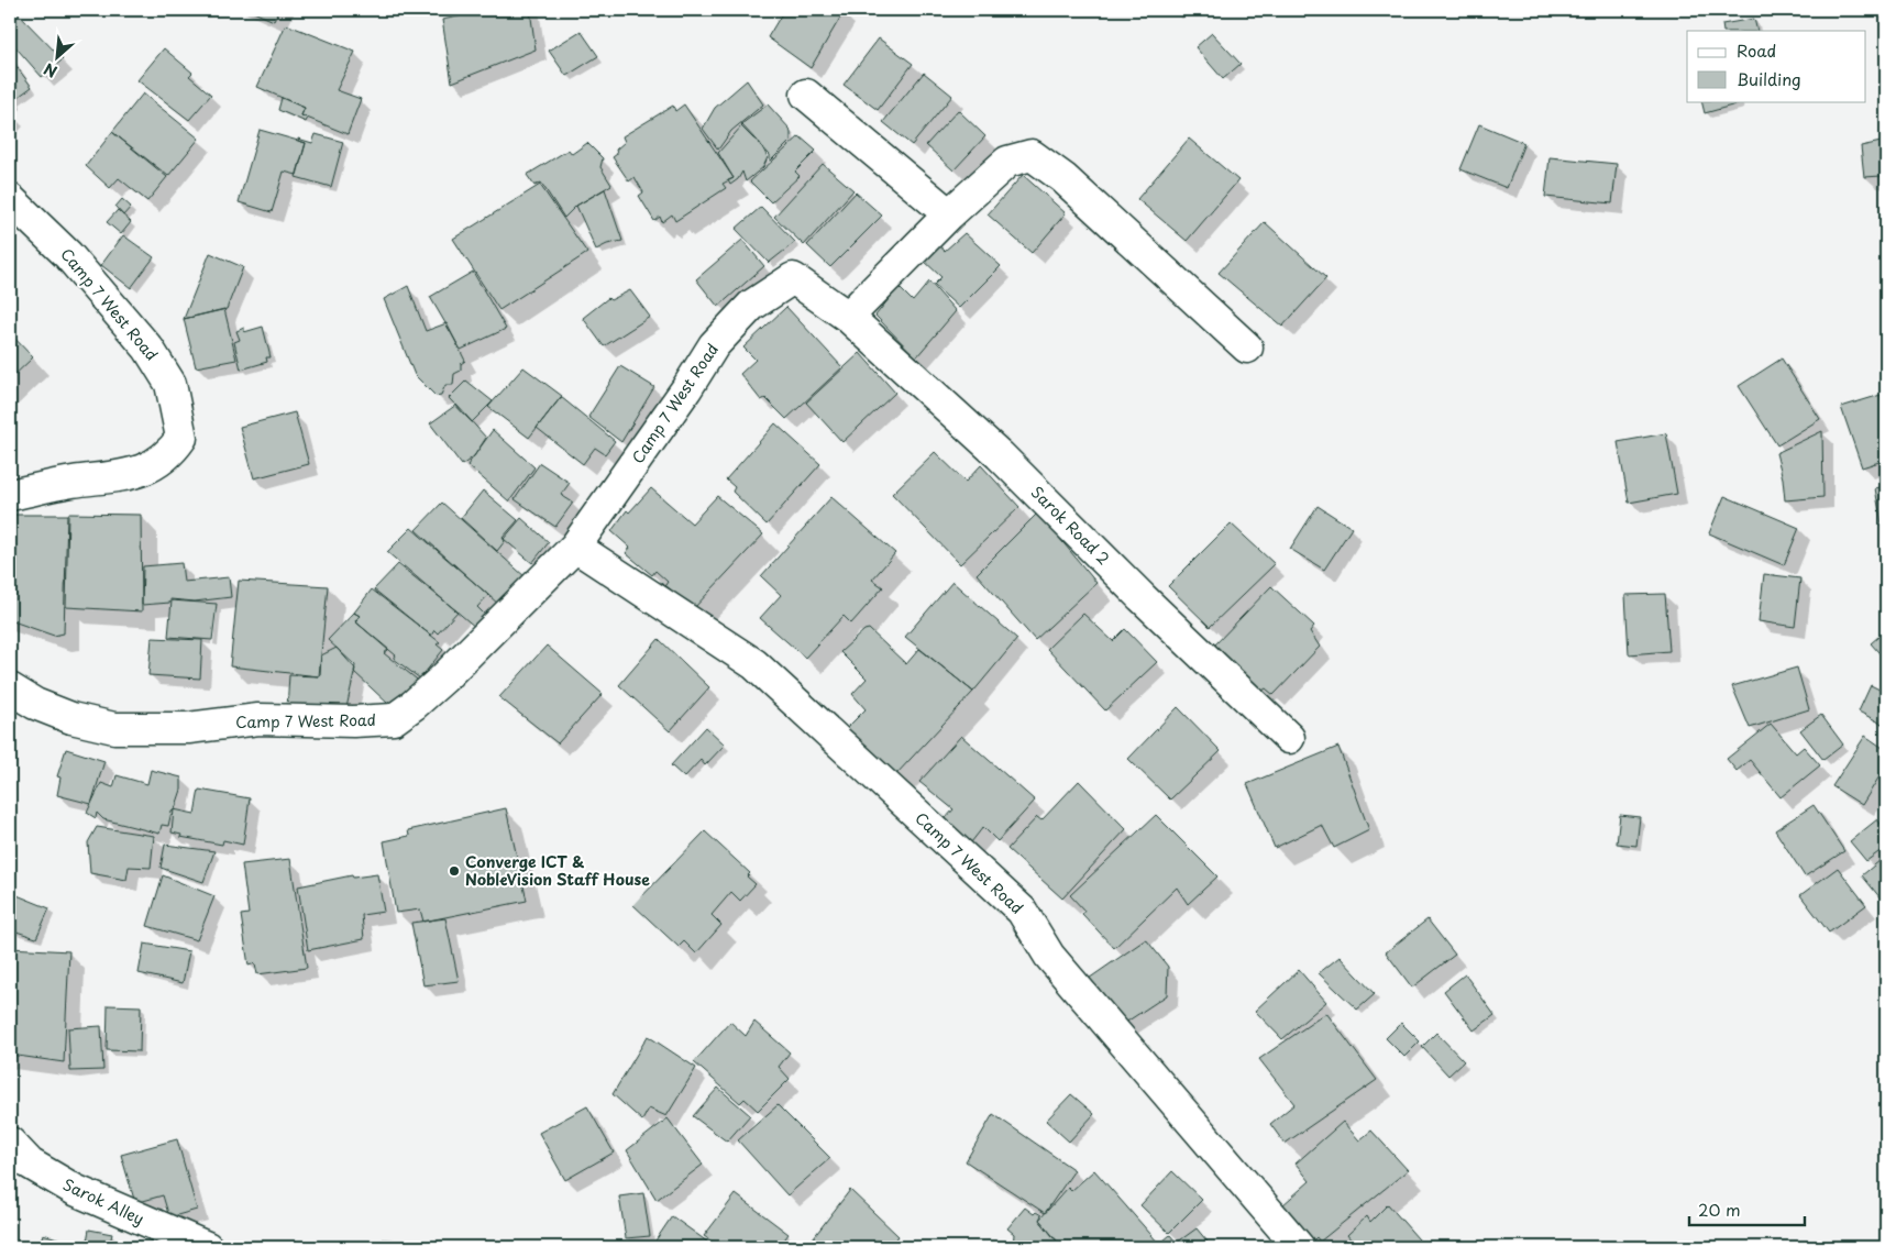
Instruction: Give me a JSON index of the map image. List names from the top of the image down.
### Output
{
  "streets": {
    "street": ["Camp 7 West Road", "Sarok Road 2", "Sarok Alley"]
  },
  "crossings": [
    ["Camp 7 West Road", "Sarok Road 2"]
  ],
  "places": ["Converge ICT & NobleVision Staff House"],
  "legend": ["Road", "Building"],
  "scale_bar": "20 m",
  "north": "bottom left"
}
